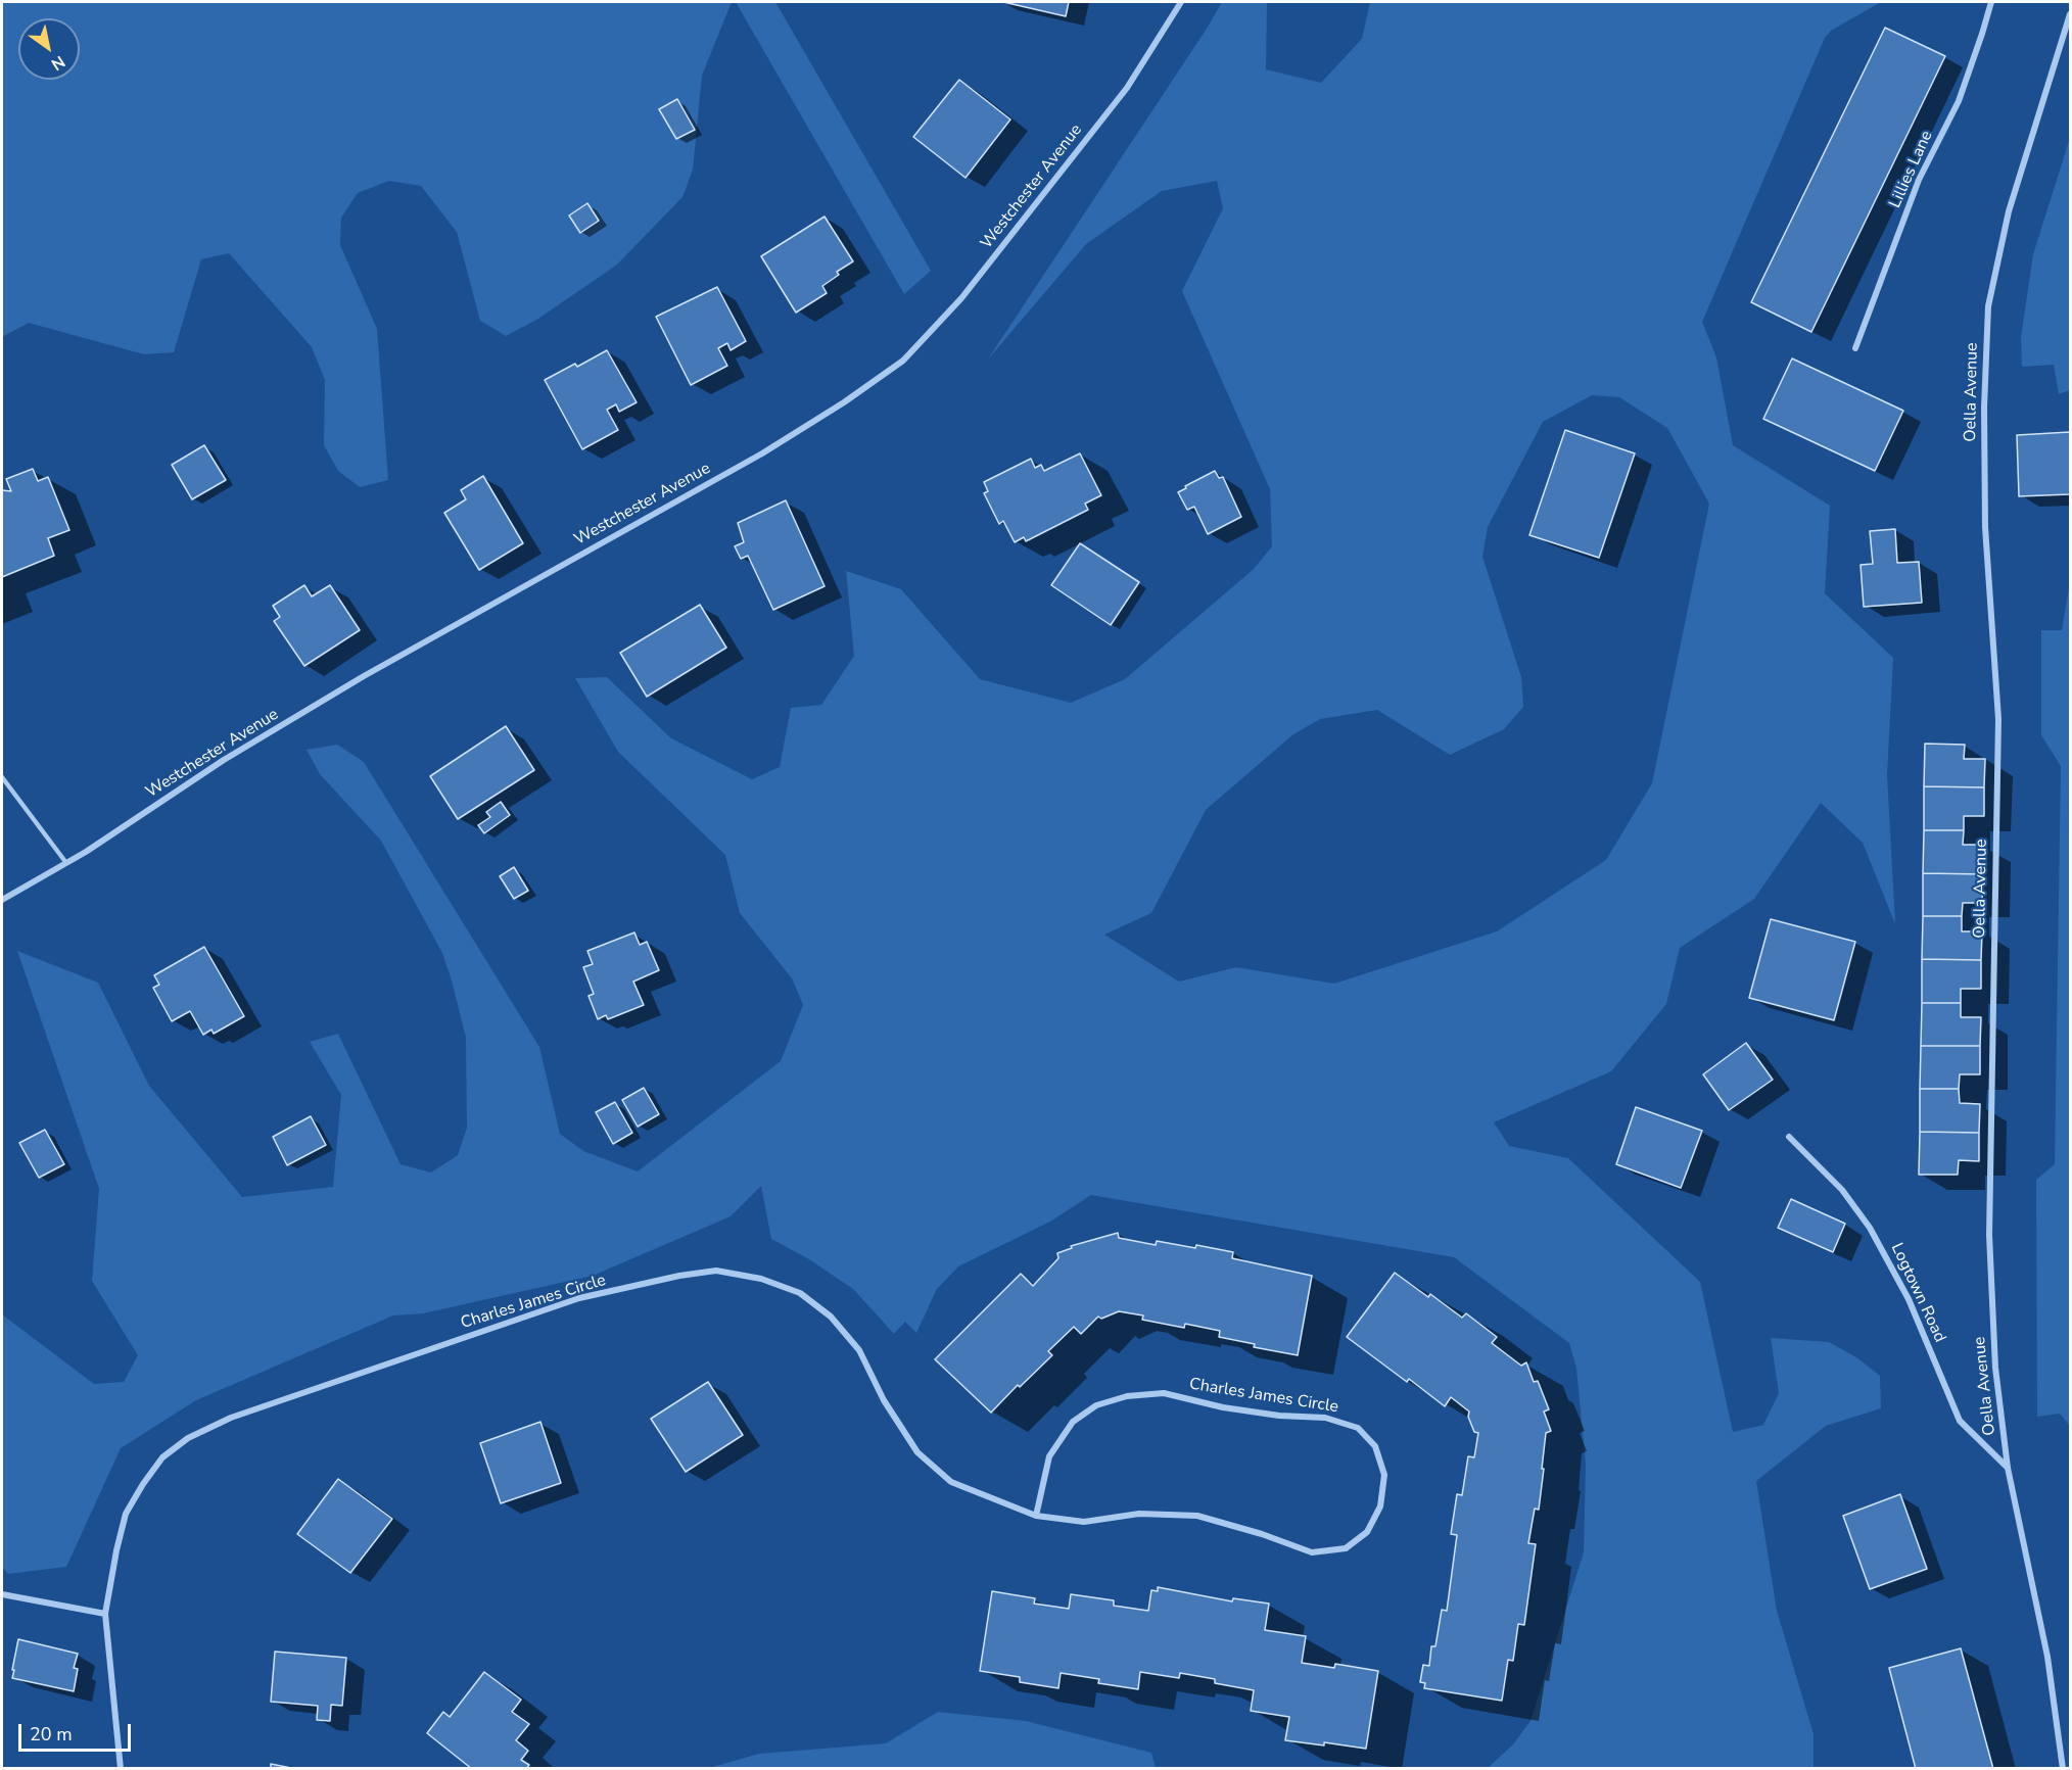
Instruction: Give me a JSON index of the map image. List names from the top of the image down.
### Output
{
  "streets": {
    "street": [
      "Lillies Lane",
      "Westchester Avenue",
      "Oella Avenue",
      "Logtown Road",
      "Charles James Circle"
    ]
  },
  "crossings": [
    ["Oella Avenue", "Logtown Road"]
  ],
  "scale_bar": "20 m",
  "north": "bottom right"
}
